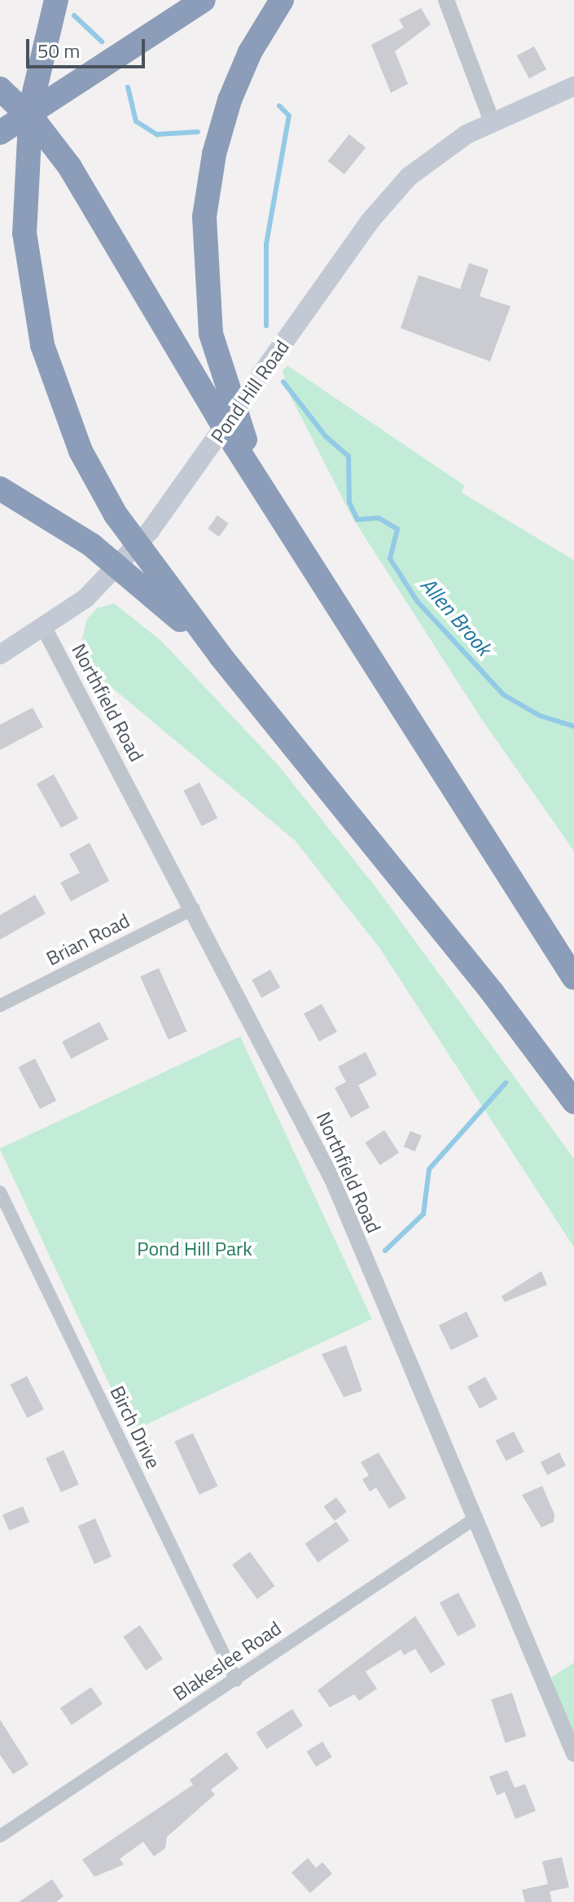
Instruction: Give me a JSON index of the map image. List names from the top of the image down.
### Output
{
  "streets": {
    "main road": ["Pond Hill Road"],
    "street": [
      "Northfield Road",
      "Brian Road",
      "Birch Drive",
      "Blakeslee Road"
    ]
  },
  "crossings": [
    ["Pond Hill Road", "Northfield Road"],
    ["Northfield Road", "Brian Road"],
    ["Northfield Road", "Blakeslee Road"],
    ["Birch Drive", "Blakeslee Road"]
  ],
  "water": ["Allen Brook"],
  "parks": ["Pond Hill Park"],
  "scale_bar": "50 m"
}
